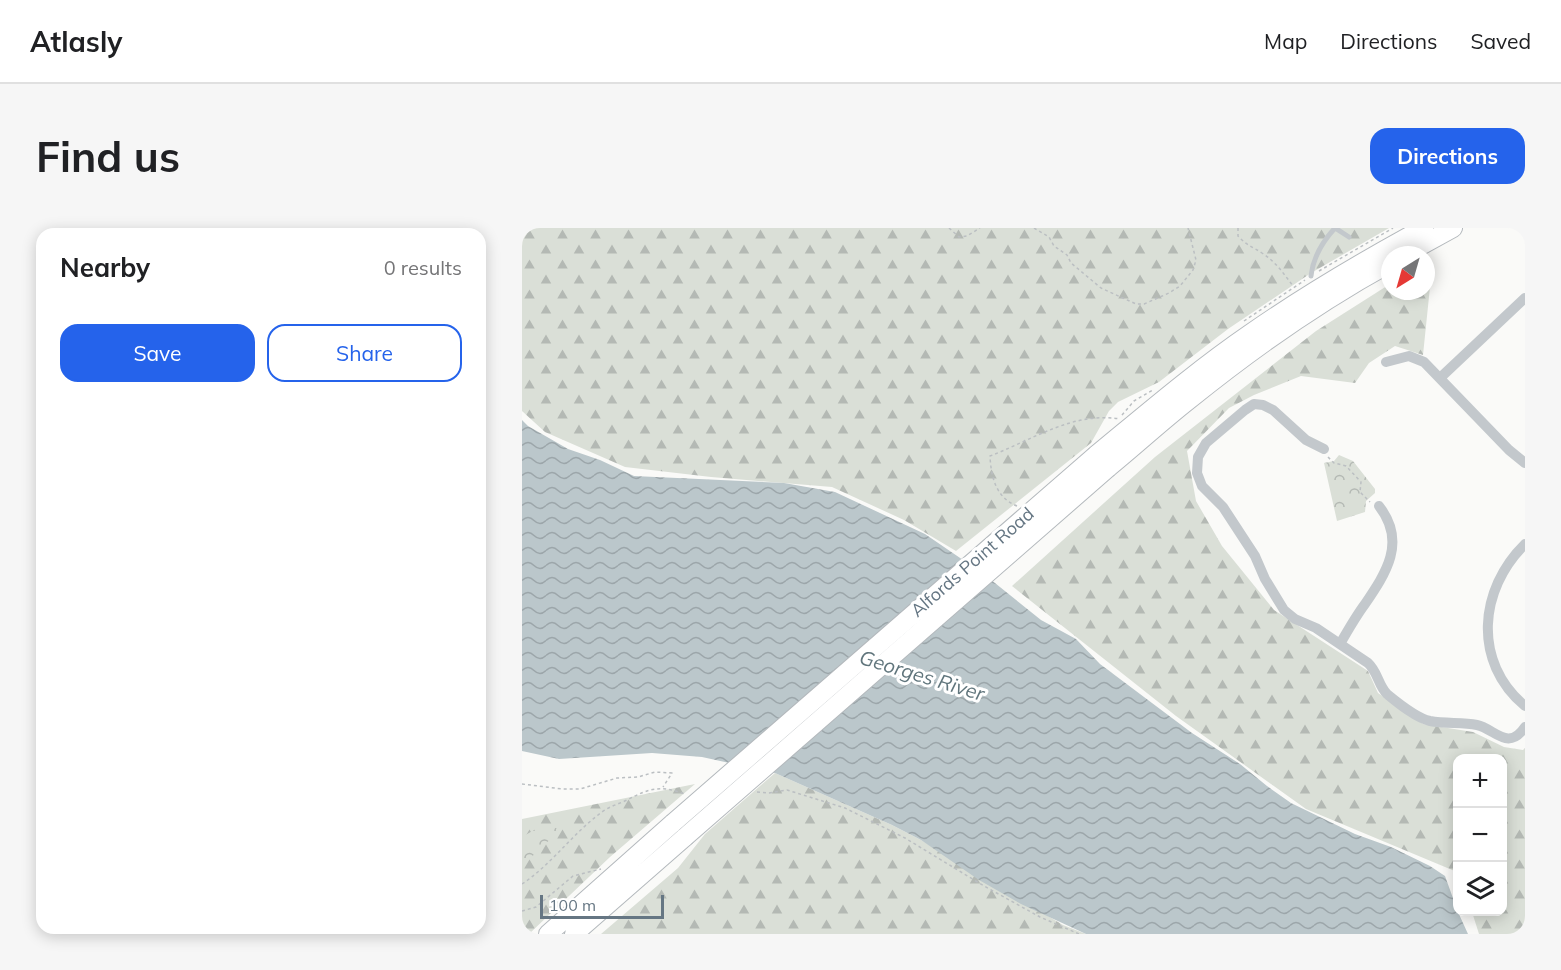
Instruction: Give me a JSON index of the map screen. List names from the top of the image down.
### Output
{
  "streets": {
    "highway": ["Alfords Point Road"]
  },
  "water": ["Georges River"],
  "scale_bar": "100 m",
  "north": "bottom left",
  "page": {
    "header": "Atlasly",
    "nav": ["Map", "Directions", "Saved"],
    "buttons": [
      "Directions",
      ["Save", "Share"]
    ],
    "title": "Find us",
    "heading": ["Nearby", "0 results"],
    "map_buttons": ["+", "−"],
    "scale": "100 m"
  }
}
